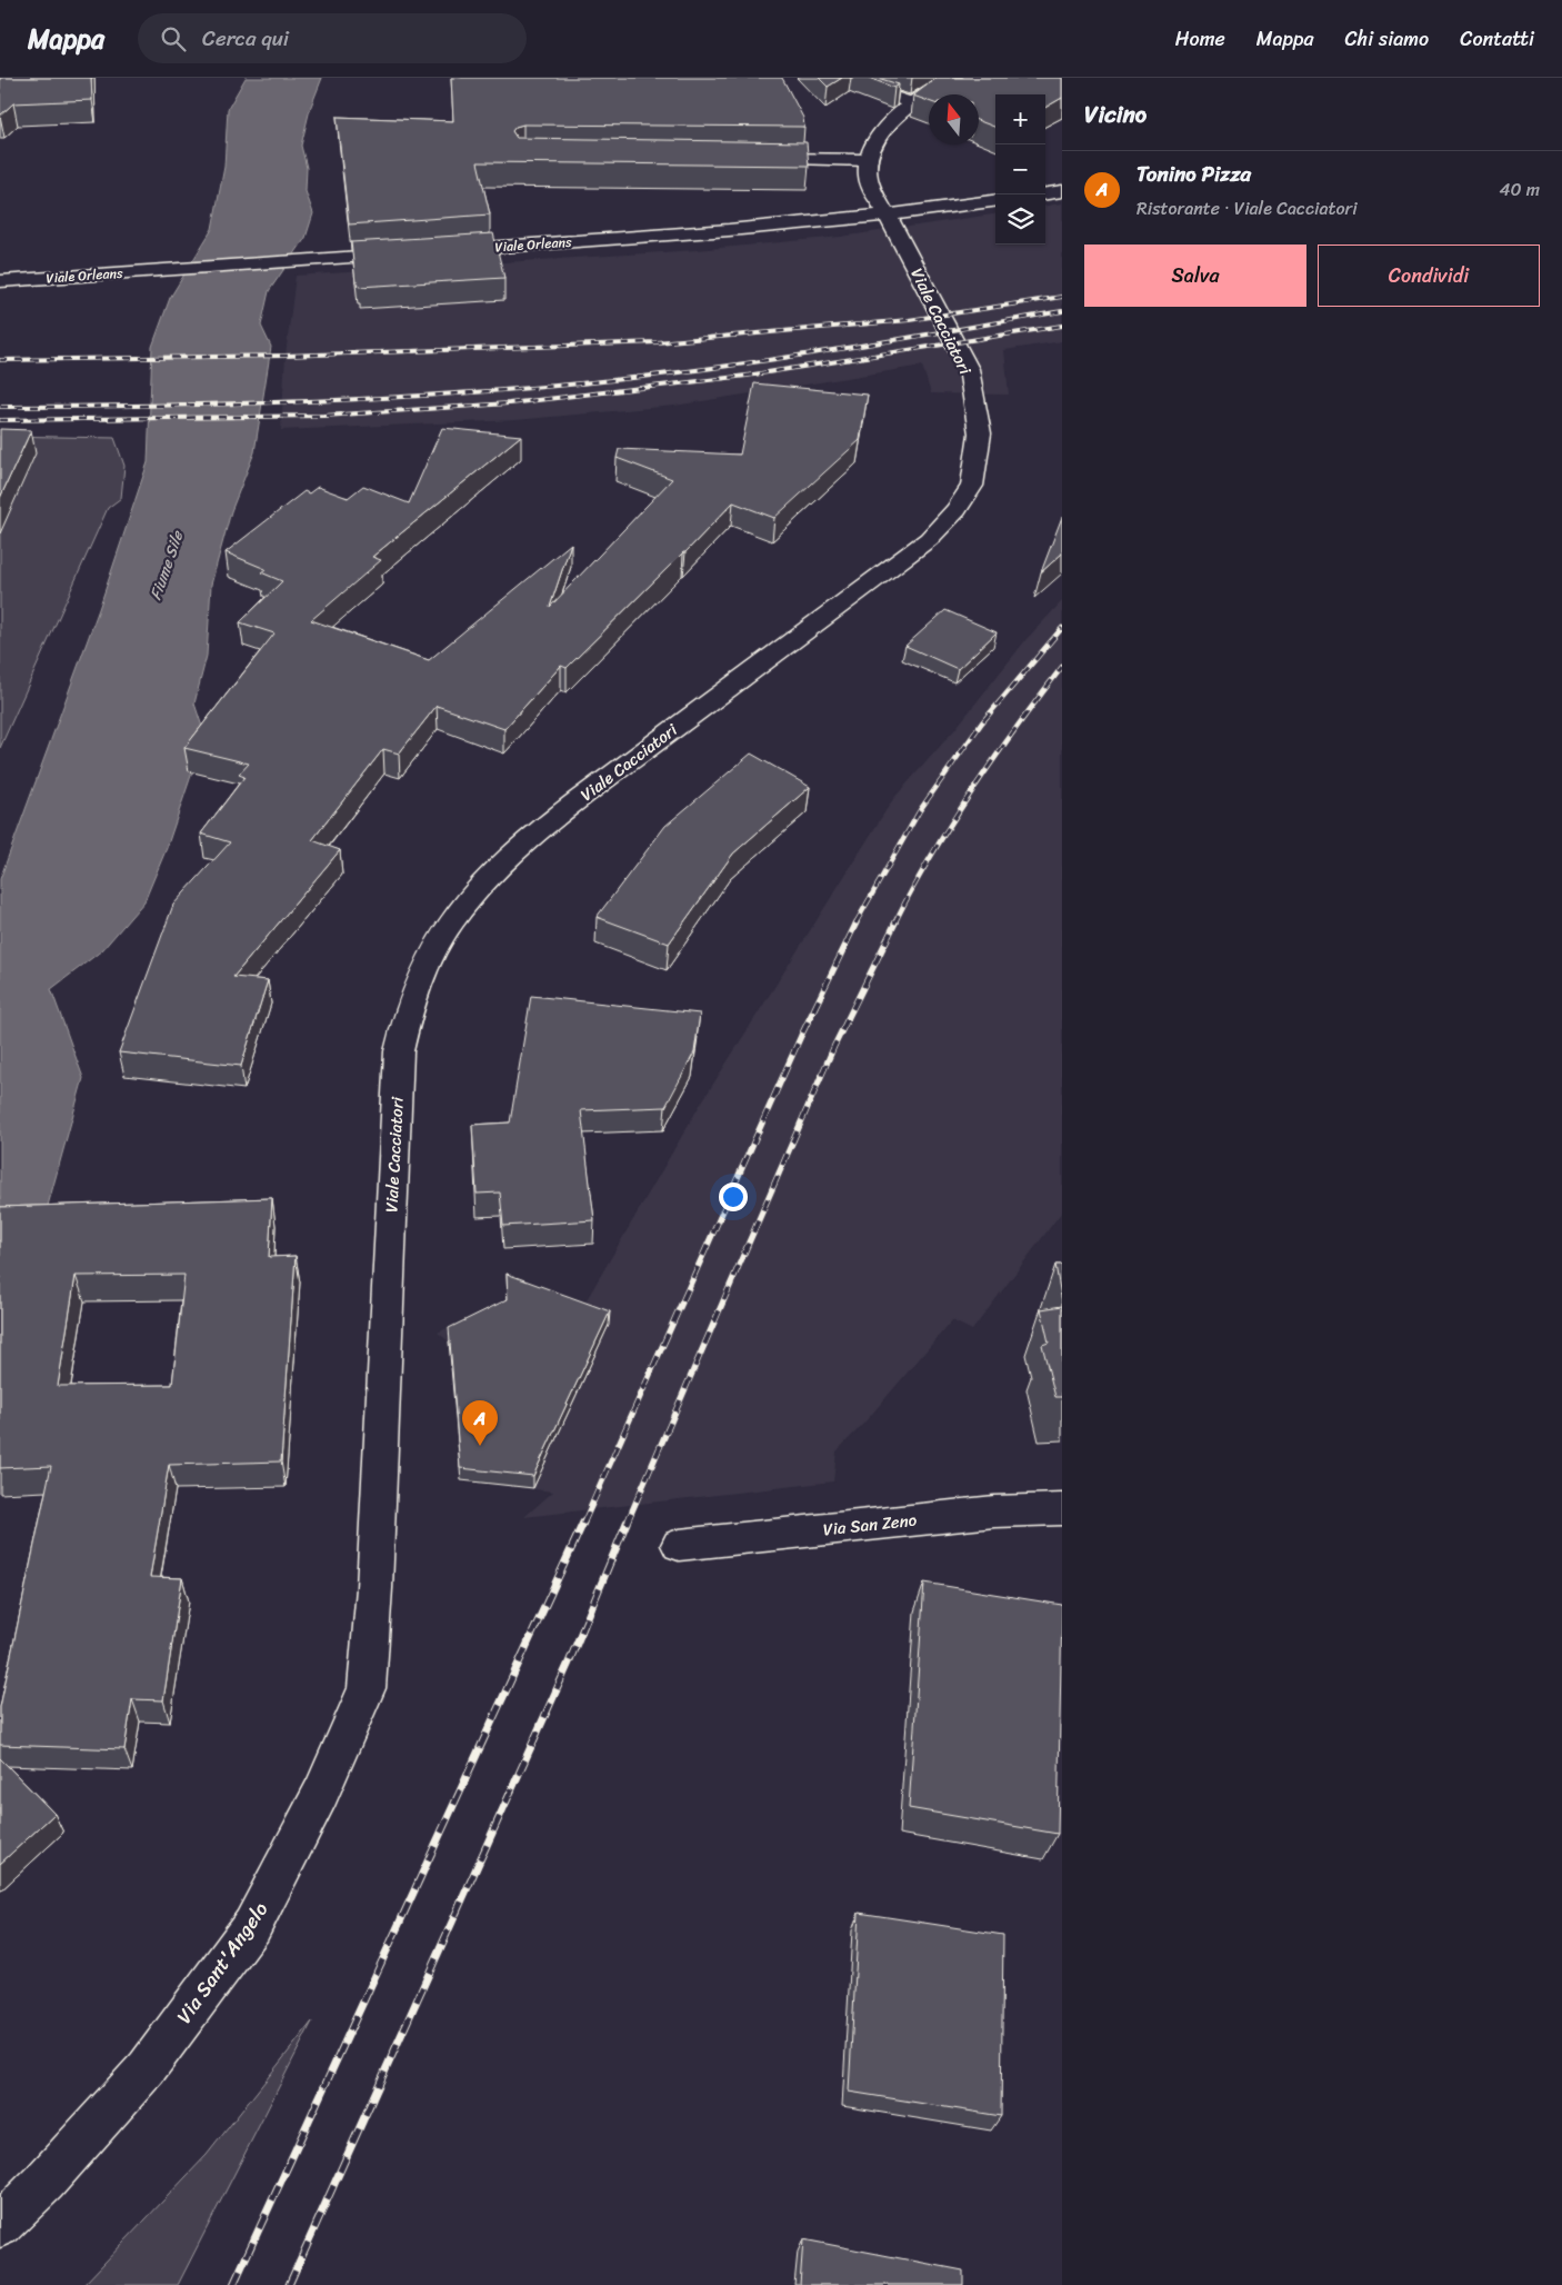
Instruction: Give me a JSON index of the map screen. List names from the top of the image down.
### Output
{
  "streets": {
    "street": [
      "Viale Orleans",
      "Viale Cacciatori",
      "Via San Zeno",
      "Via Sant'Angelo"
    ]
  },
  "crossings": [
    ["Viale Orleans", "Viale Cacciatori"],
    ["Viale Cacciatori", "Via Sant'Angelo"]
  ],
  "water": ["Fiume Sile"],
  "north": "top",
  "page": {
    "header": "Mappa",
    "search": "Cerca qui",
    "nav": [
      "Home",
      "Mappa",
      "Chi siamo",
      "Contatti"
    ],
    "heading": "Vicino",
    "map_buttons": ["+", "−"],
    "list": [
      {
        "mark": "A",
        "name": "Tonino Pizza",
        "note": "Ristorante · Viale Cacciatori",
        "value": "40 m"
      }
    ],
    "buttons": ["Salva", "Condividi"],
    "pins": "A"
  }
}
